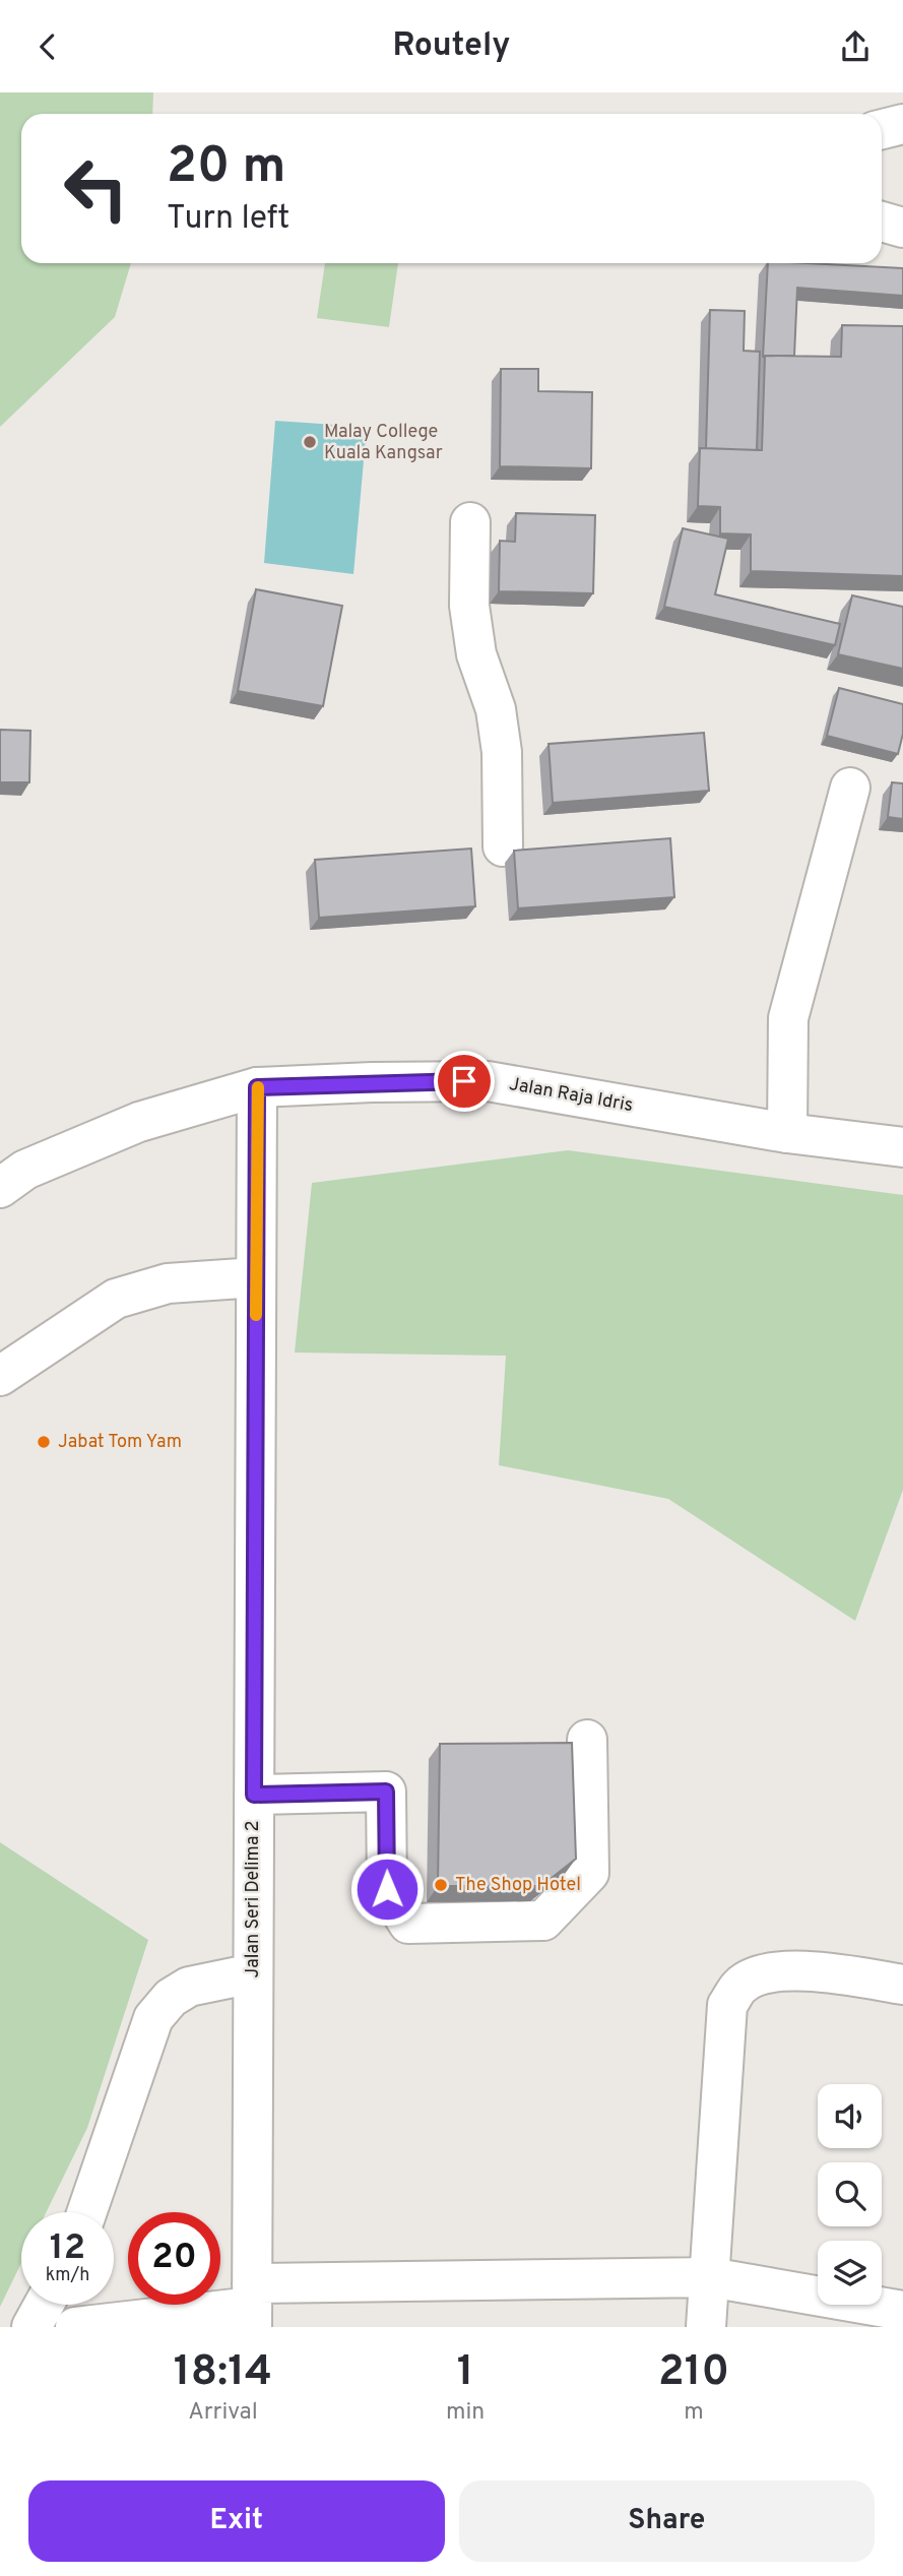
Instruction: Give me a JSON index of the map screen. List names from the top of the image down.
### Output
{
  "streets": {
    "street": ["Jalan Raja Idris", "Jalan Seri Delima 2"]
  },
  "crossings": [
    ["Jalan Raja Idris", "Jalan Seri Delima 2"]
  ],
  "places": ["Malay College Kuala Kangsar", "Jabat Tom Yam", "The Shop Hotel"],
  "page": {
    "header": "Routely",
    "turn": ["20 m", "Turn left"],
    "speed": "12 km/h",
    "limit": "20",
    "eta": [
      "18:14",
      "Arrival",
      "1",
      "min",
      "210",
      "m"
    ],
    "buttons": ["Exit", "Share"]
  }
}
